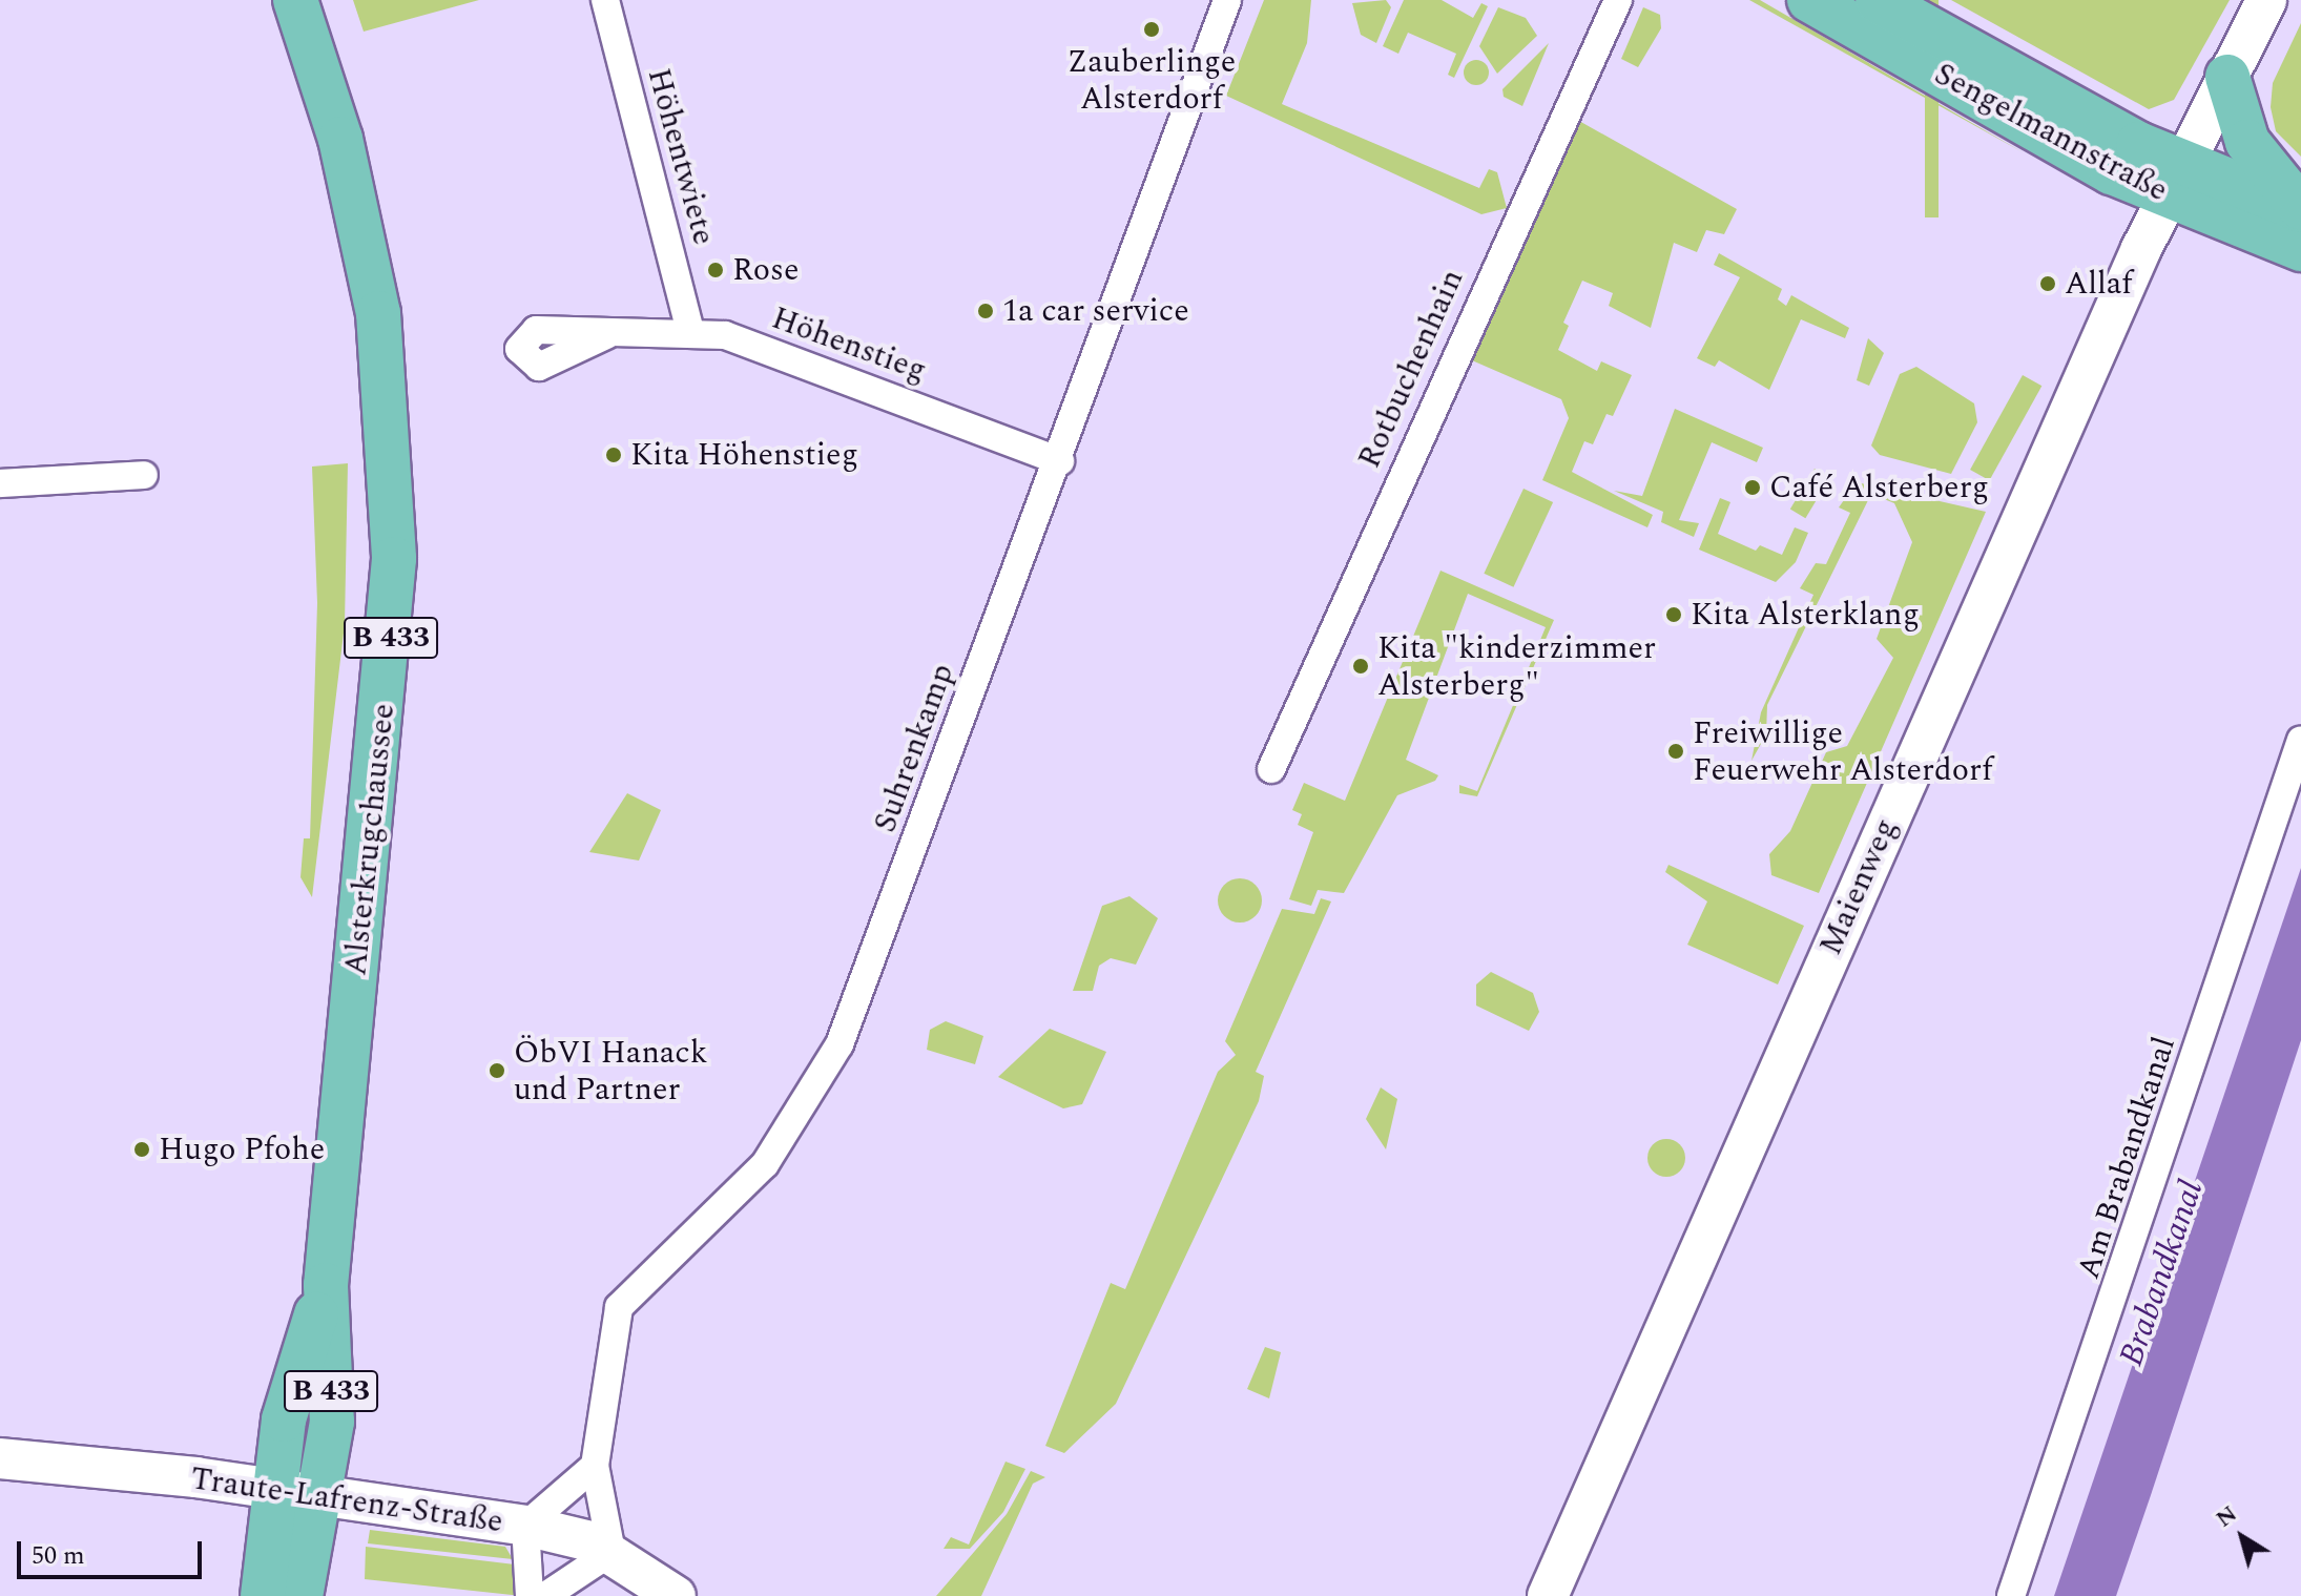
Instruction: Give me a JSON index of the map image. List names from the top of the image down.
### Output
{
  "streets": {
    "main road": ["Sengelmannstraße", "B 433", "Alsterkrugchaussee"],
    "street": [
      "Höhentwiete",
      "Höhenstieg",
      "Rotbuchenhain",
      "Suhrenkamp",
      "Maienweg",
      "Am Brabandkanal",
      "Traute-Lafrenz-Straße"
    ]
  },
  "crossings": [
    ["Sengelmannstraße", "Maienweg"],
    ["Höhentwiete", "Höhenstieg"],
    ["Höhenstieg", "Suhrenkamp"],
    ["Suhrenkamp", "Traute-Lafrenz-Straße"],
    ["Alsterkrugchaussee", "Traute-Lafrenz-Straße"]
  ],
  "water": ["Brabandkanal"],
  "places": [
    "Zauberlinge Alsterdorf",
    "Rose",
    "Allaf",
    "1a car service",
    "Kita Höhenstieg",
    "Café Alsterberg",
    "Kita Alsterklang",
    "Kita \"kinderzimmer Alsterberg\"",
    "Freiwillige Feuerwehr Alsterdorf",
    "ÖbVI Hanack und Partner",
    "Hugo Pfohe"
  ],
  "scale_bar": "50 m",
  "north": "top left"
}
